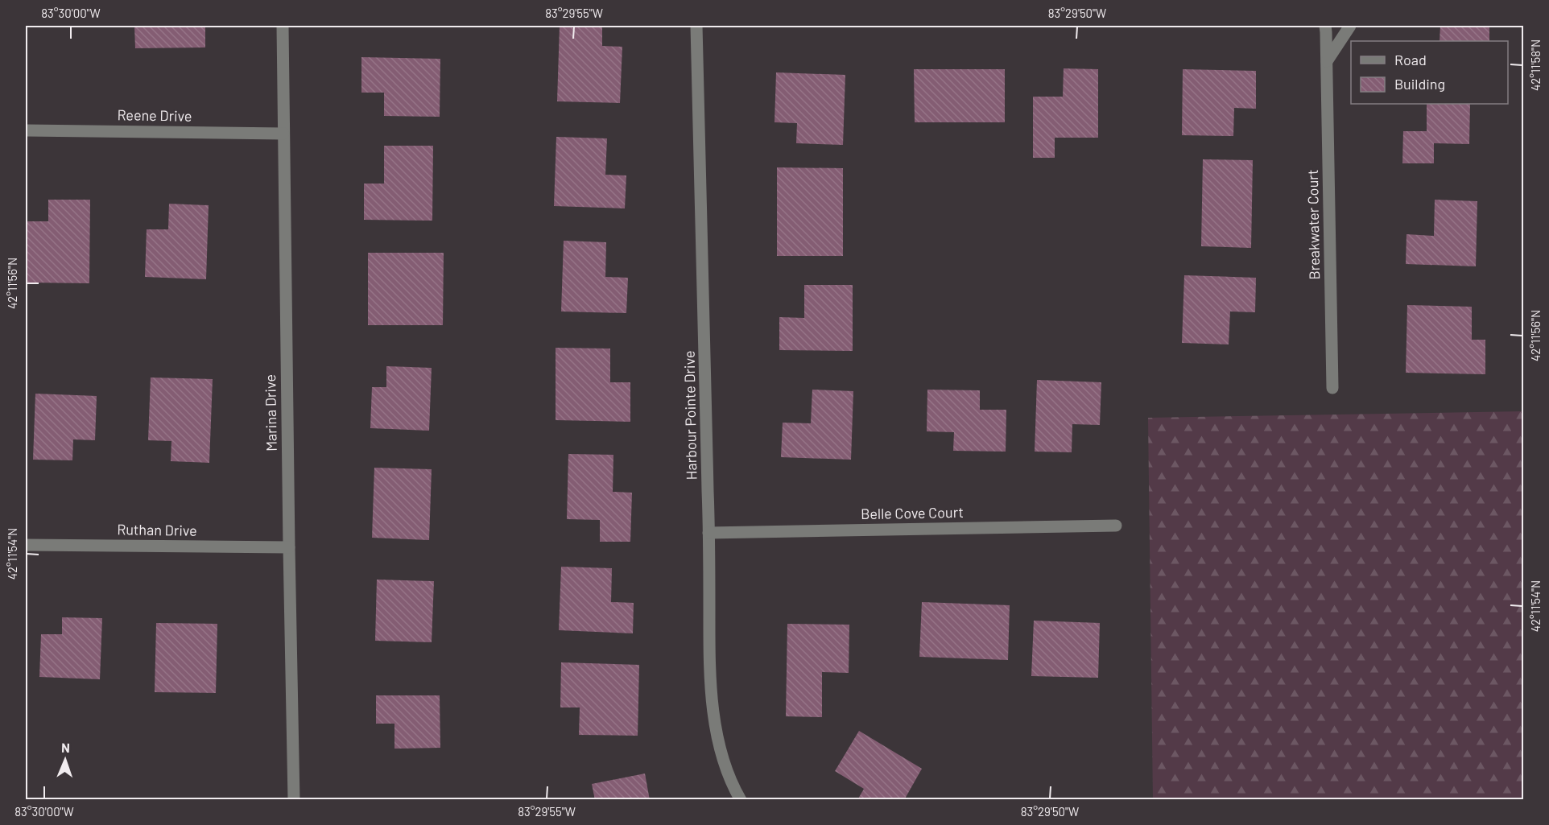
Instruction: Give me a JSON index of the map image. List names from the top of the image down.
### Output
{
  "streets": {
    "street": [
      "Reene Drive",
      "Breakwater Court",
      "Marina Drive",
      "Harbour Pointe Drive",
      "Belle Cove Court",
      "Ruthan Drive"
    ]
  },
  "crossings": [
    ["Reene Drive", "Marina Drive"],
    ["Marina Drive", "Ruthan Drive"],
    ["Harbour Pointe Drive", "Belle Cove Court"]
  ],
  "legend": ["Road", "Building"],
  "north": "top",
  "coordinates": [
    "83°30'00\"W",
    "83°29'55\"W",
    "83°29'50\"W",
    "42°11'58\"N",
    "42°11'56\"N",
    "42°11'54\"N"
  ]
}
